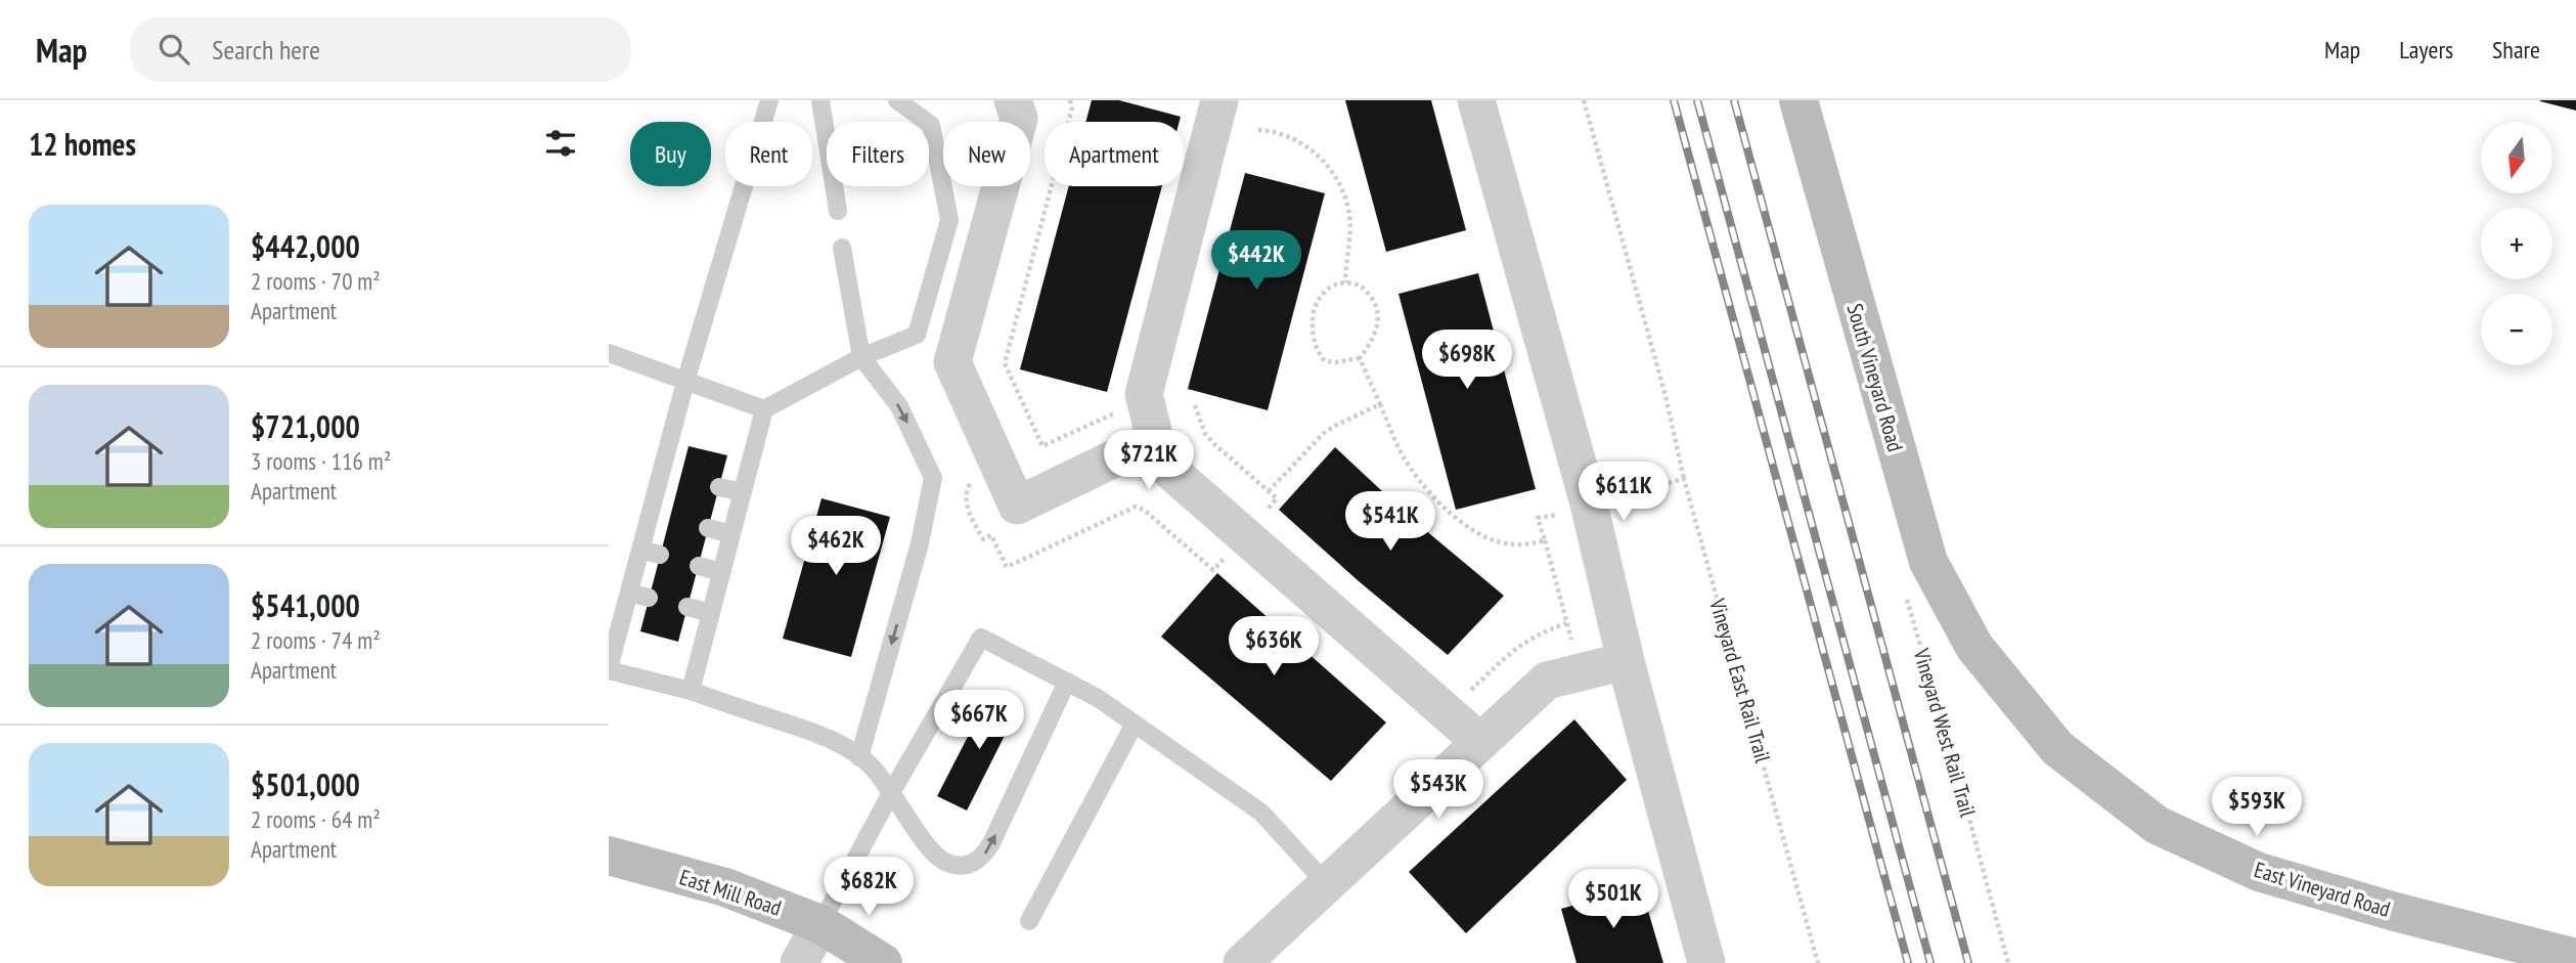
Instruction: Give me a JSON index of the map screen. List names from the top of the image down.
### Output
{
  "streets": {
    "street": ["South Vineyard Road", "East Vineyard Road", "East Mill Road"],
    "path": ["Vineyard East Rail Trail", "Vineyard West Rail Trail"]
  },
  "crossings": [
    ["South Vineyard Road", "East Vineyard Road"]
  ],
  "north": "bottom",
  "page": {
    "header": "Map",
    "search": "Search here",
    "nav": ["Map", "Layers", "Share"],
    "heading": "12 homes",
    "map_buttons": ["+", "−"],
    "chip": [
      "Buy",
      "Rent",
      "Filters",
      "New",
      "Apartment"
    ],
    "list": [
      {
        "name": "$442,000",
        "note": "2 rooms · 70 m² · Apartment"
      },
      {
        "name": "$721,000",
        "note": "3 rooms · 116 m² · Apartment"
      },
      {
        "name": "$541,000",
        "note": "2 rooms · 74 m² · Apartment"
      },
      {
        "name": "$501,000",
        "note": "2 rooms · 64 m² · Apartment"
      }
    ],
    "price": [
      "$442K",
      "$698K",
      "$721K",
      "$611K",
      "$541K",
      "$462K",
      "$636K",
      "$667K",
      "$543K",
      "$593K",
      "$682K",
      "$501K"
    ]
  }
}
